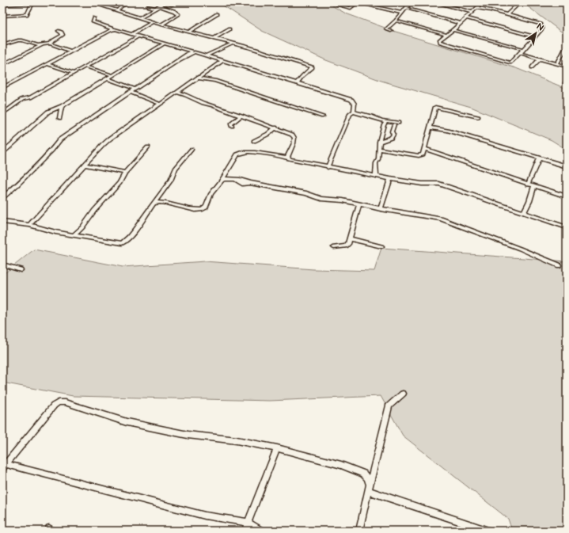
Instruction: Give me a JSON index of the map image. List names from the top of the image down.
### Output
{
  "north": "top right"
}
